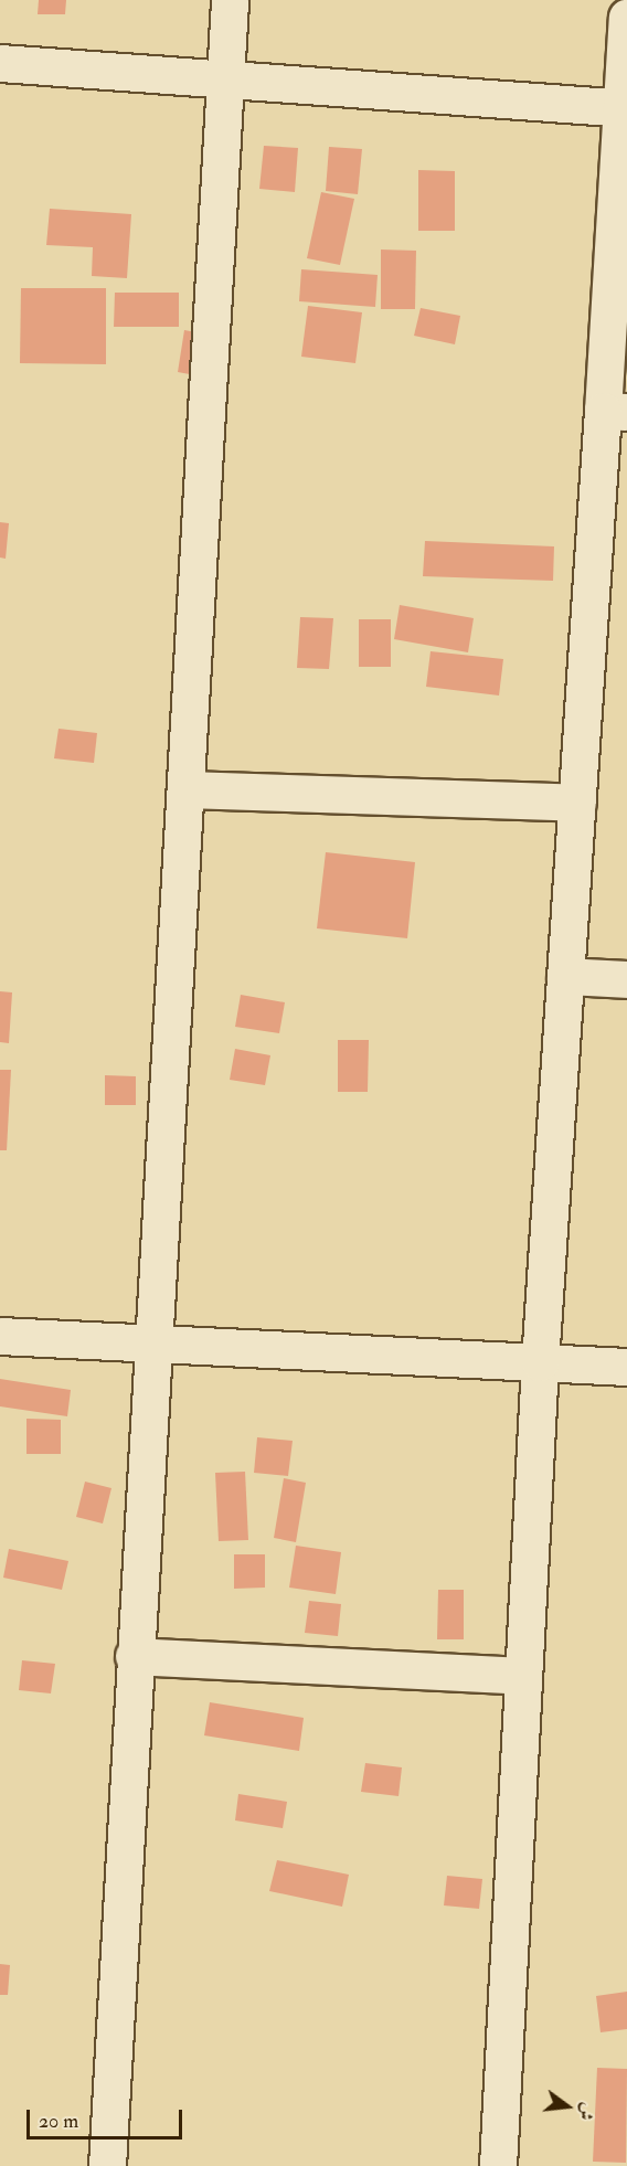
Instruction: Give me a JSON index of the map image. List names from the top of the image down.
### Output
{
  "scale_bar": "20 m",
  "north": "right"
}
